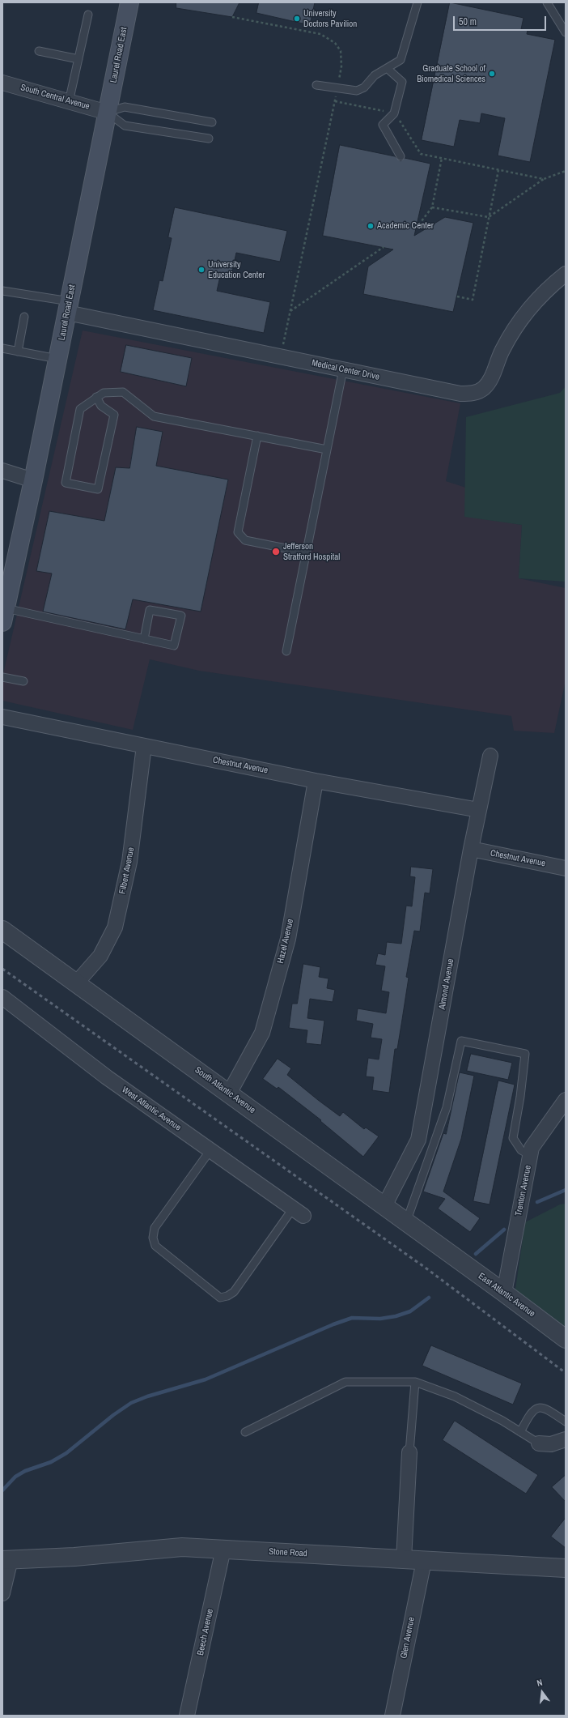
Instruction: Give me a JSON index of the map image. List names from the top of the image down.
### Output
{
  "streets": {
    "main road": ["Laurel Road East"],
    "street": [
      "South Central Avenue",
      "Medical Center Drive",
      "Chestnut Avenue",
      "Filbert Avenue",
      "Hazel Avenue",
      "Almond Avenue",
      "South Atlantic Avenue",
      "West Atlantic Avenue",
      "Trenton Avenue",
      "East Atlantic Avenue",
      "Stone Road",
      "Beech Avenue",
      "Glen Avenue"
    ]
  },
  "crossings": [
    ["Laurel Road East", "South Central Avenue"],
    ["Laurel Road East", "Medical Center Drive"],
    ["Chestnut Avenue", "Filbert Avenue"],
    ["Chestnut Avenue", "Hazel Avenue"],
    ["Chestnut Avenue", "Almond Avenue"],
    ["Filbert Avenue", "South Atlantic Avenue"],
    ["Hazel Avenue", "South Atlantic Avenue"],
    ["Almond Avenue", "South Atlantic Avenue"],
    ["South Atlantic Avenue", "East Atlantic Avenue"],
    ["Trenton Avenue", "East Atlantic Avenue"],
    ["Stone Road", "Beech Avenue"],
    ["Stone Road", "Glen Avenue"]
  ],
  "places": [
    "University Doctors Pavilion",
    "Graduate School of Biomedical Sciences",
    "Academic Center",
    "University Education Center",
    "Jefferson Stratford Hospital"
  ],
  "scale_bar": "50 m",
  "north": "top"
}
